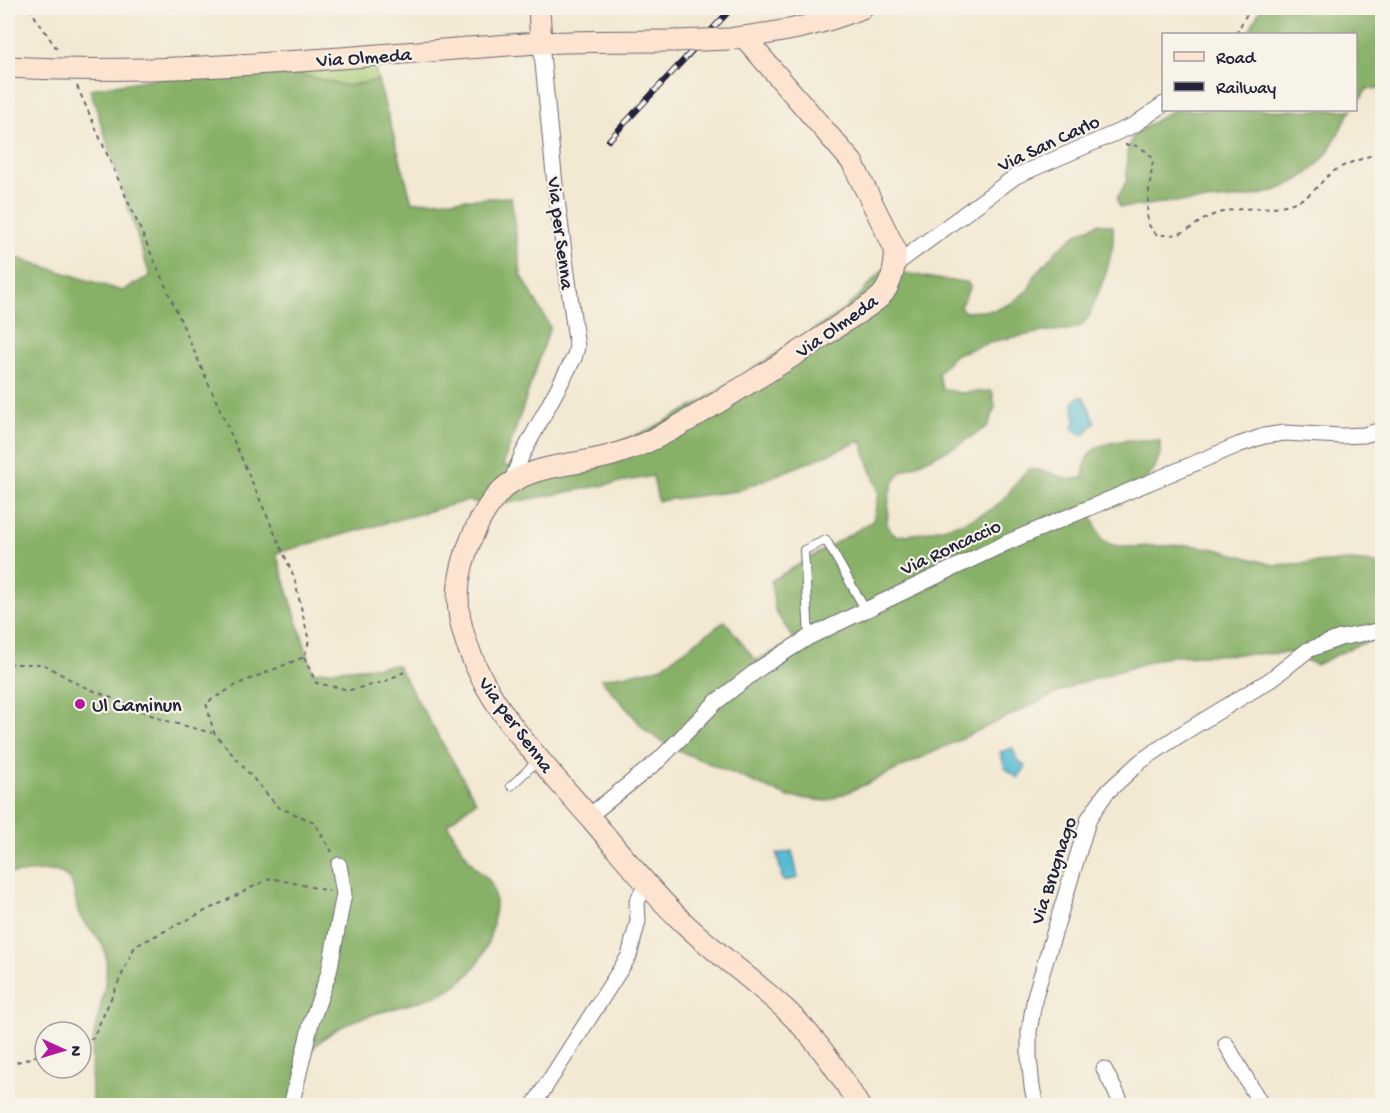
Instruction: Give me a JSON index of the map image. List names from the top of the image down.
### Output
{
  "streets": {
    "street": [
      "Via Olmeda",
      "Via San Carlo",
      "Via per Senna",
      "Via Roncaccio",
      "Via Brugnago"
    ]
  },
  "crossings": [
    ["Via Olmeda", "Via San Carlo"],
    ["Via Olmeda", "Via per Senna"],
    ["Via per Senna", "Via Roncaccio"]
  ],
  "places": ["Ul Caminun"],
  "legend": ["Road", "Railway"],
  "north": "right"
}
